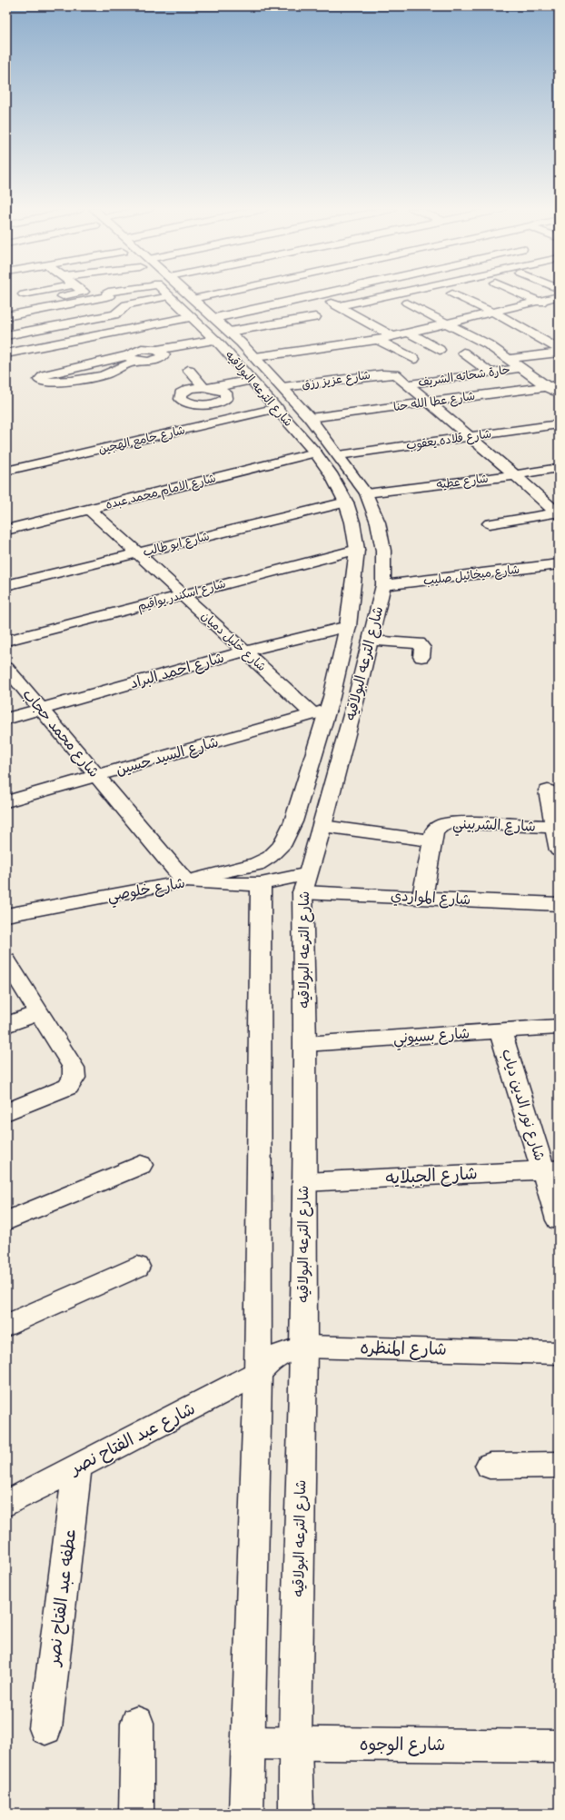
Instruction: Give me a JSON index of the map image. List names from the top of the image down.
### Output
{
  "streets": {
    "street": [
      "حارة شحاته الشريف",
      "شارع عزيز رزق",
      "شارع الترعه البولاقيه",
      "شارع عطا الله حنا",
      "شارع جامع الهجين",
      "شارع قلاده يعقوب",
      "شارع عطيه",
      "شارع الامام محمد عبده",
      "شارع ابو طالب",
      "شارع ميخائيل صليب",
      "شارع اسكندر يواقيم",
      "شارع خليل دميان",
      "شارع احمد البراد",
      "شارع محمد حجاب",
      "شارع السيد حسين",
      "شارع الشربيني",
      "شارع خلوصي",
      "شارع المواردي",
      "شارع بسيوني",
      "شارع نور الدين دياب",
      "شارع الجبلايه",
      "شارع المنظره",
      "شارع عبد الفتاح نصر",
      "عطفه عبد الفتاح نصر",
      "شارع الوجوه"
    ]
  },
  "crossings": [
    ["حارة شحاته الشريف", "شارع عزيز رزق"],
    ["شارع عزيز رزق", "شارع الترعه البولاقيه"],
    ["شارع الترعه البولاقيه", "شارع عطا الله حنا"],
    ["شارع الترعه البولاقيه", "شارع جامع الهجين"],
    ["شارع الترعه البولاقيه", "شارع قلاده يعقوب"],
    ["شارع الترعه البولاقيه", "شارع عطيه"],
    ["شارع الترعه البولاقيه", "شارع الامام محمد عبده"],
    ["شارع الترعه البولاقيه", "شارع ابو طالب"],
    ["شارع الترعه البولاقيه", "شارع ميخائيل صليب"],
    ["شارع الترعه البولاقيه", "شارع اسكندر يواقيم"],
    ["شارع الترعه البولاقيه", "شارع خليل دميان"],
    ["شارع الترعه البولاقيه", "شارع احمد البراد"],
    ["شارع الترعه البولاقيه", "شارع محمد حجاب"],
    ["شارع الترعه البولاقيه", "شارع السيد حسين"],
    ["شارع الترعه البولاقيه", "شارع خلوصي"],
    ["شارع الترعه البولاقيه", "شارع المواردي"],
    ["شارع الترعه البولاقيه", "شارع بسيوني"],
    ["شارع الترعه البولاقيه", "شارع الجبلايه"],
    ["شارع الترعه البولاقيه", "شارع المنظره"],
    ["شارع الترعه البولاقيه", "شارع الوجوه"],
    ["شارع الامام محمد عبده", "شارع خليل دميان"],
    ["شارع ابو طالب", "شارع خليل دميان"],
    ["شارع اسكندر يواقيم", "شارع خليل دميان"],
    ["شارع خليل دميان", "شارع احمد البراد"],
    ["شارع خليل دميان", "شارع السيد حسين"],
    ["شارع احمد البراد", "شارع محمد حجاب"],
    ["شارع محمد حجاب", "شارع السيد حسين"],
    ["شارع محمد حجاب", "شارع خلوصي"],
    ["شارع الشربيني", "شارع المواردي"],
    ["شارع خلوصي", "شارع المواردي"],
    ["شارع بسيوني", "شارع نور الدين دياب"],
    ["شارع نور الدين دياب", "شارع الجبلايه"],
    ["شارع المنظره", "شارع عبد الفتاح نصر"],
    ["شارع عبد الفتاح نصر", "عطفه عبد الفتاح نصر"]
  ]
}
